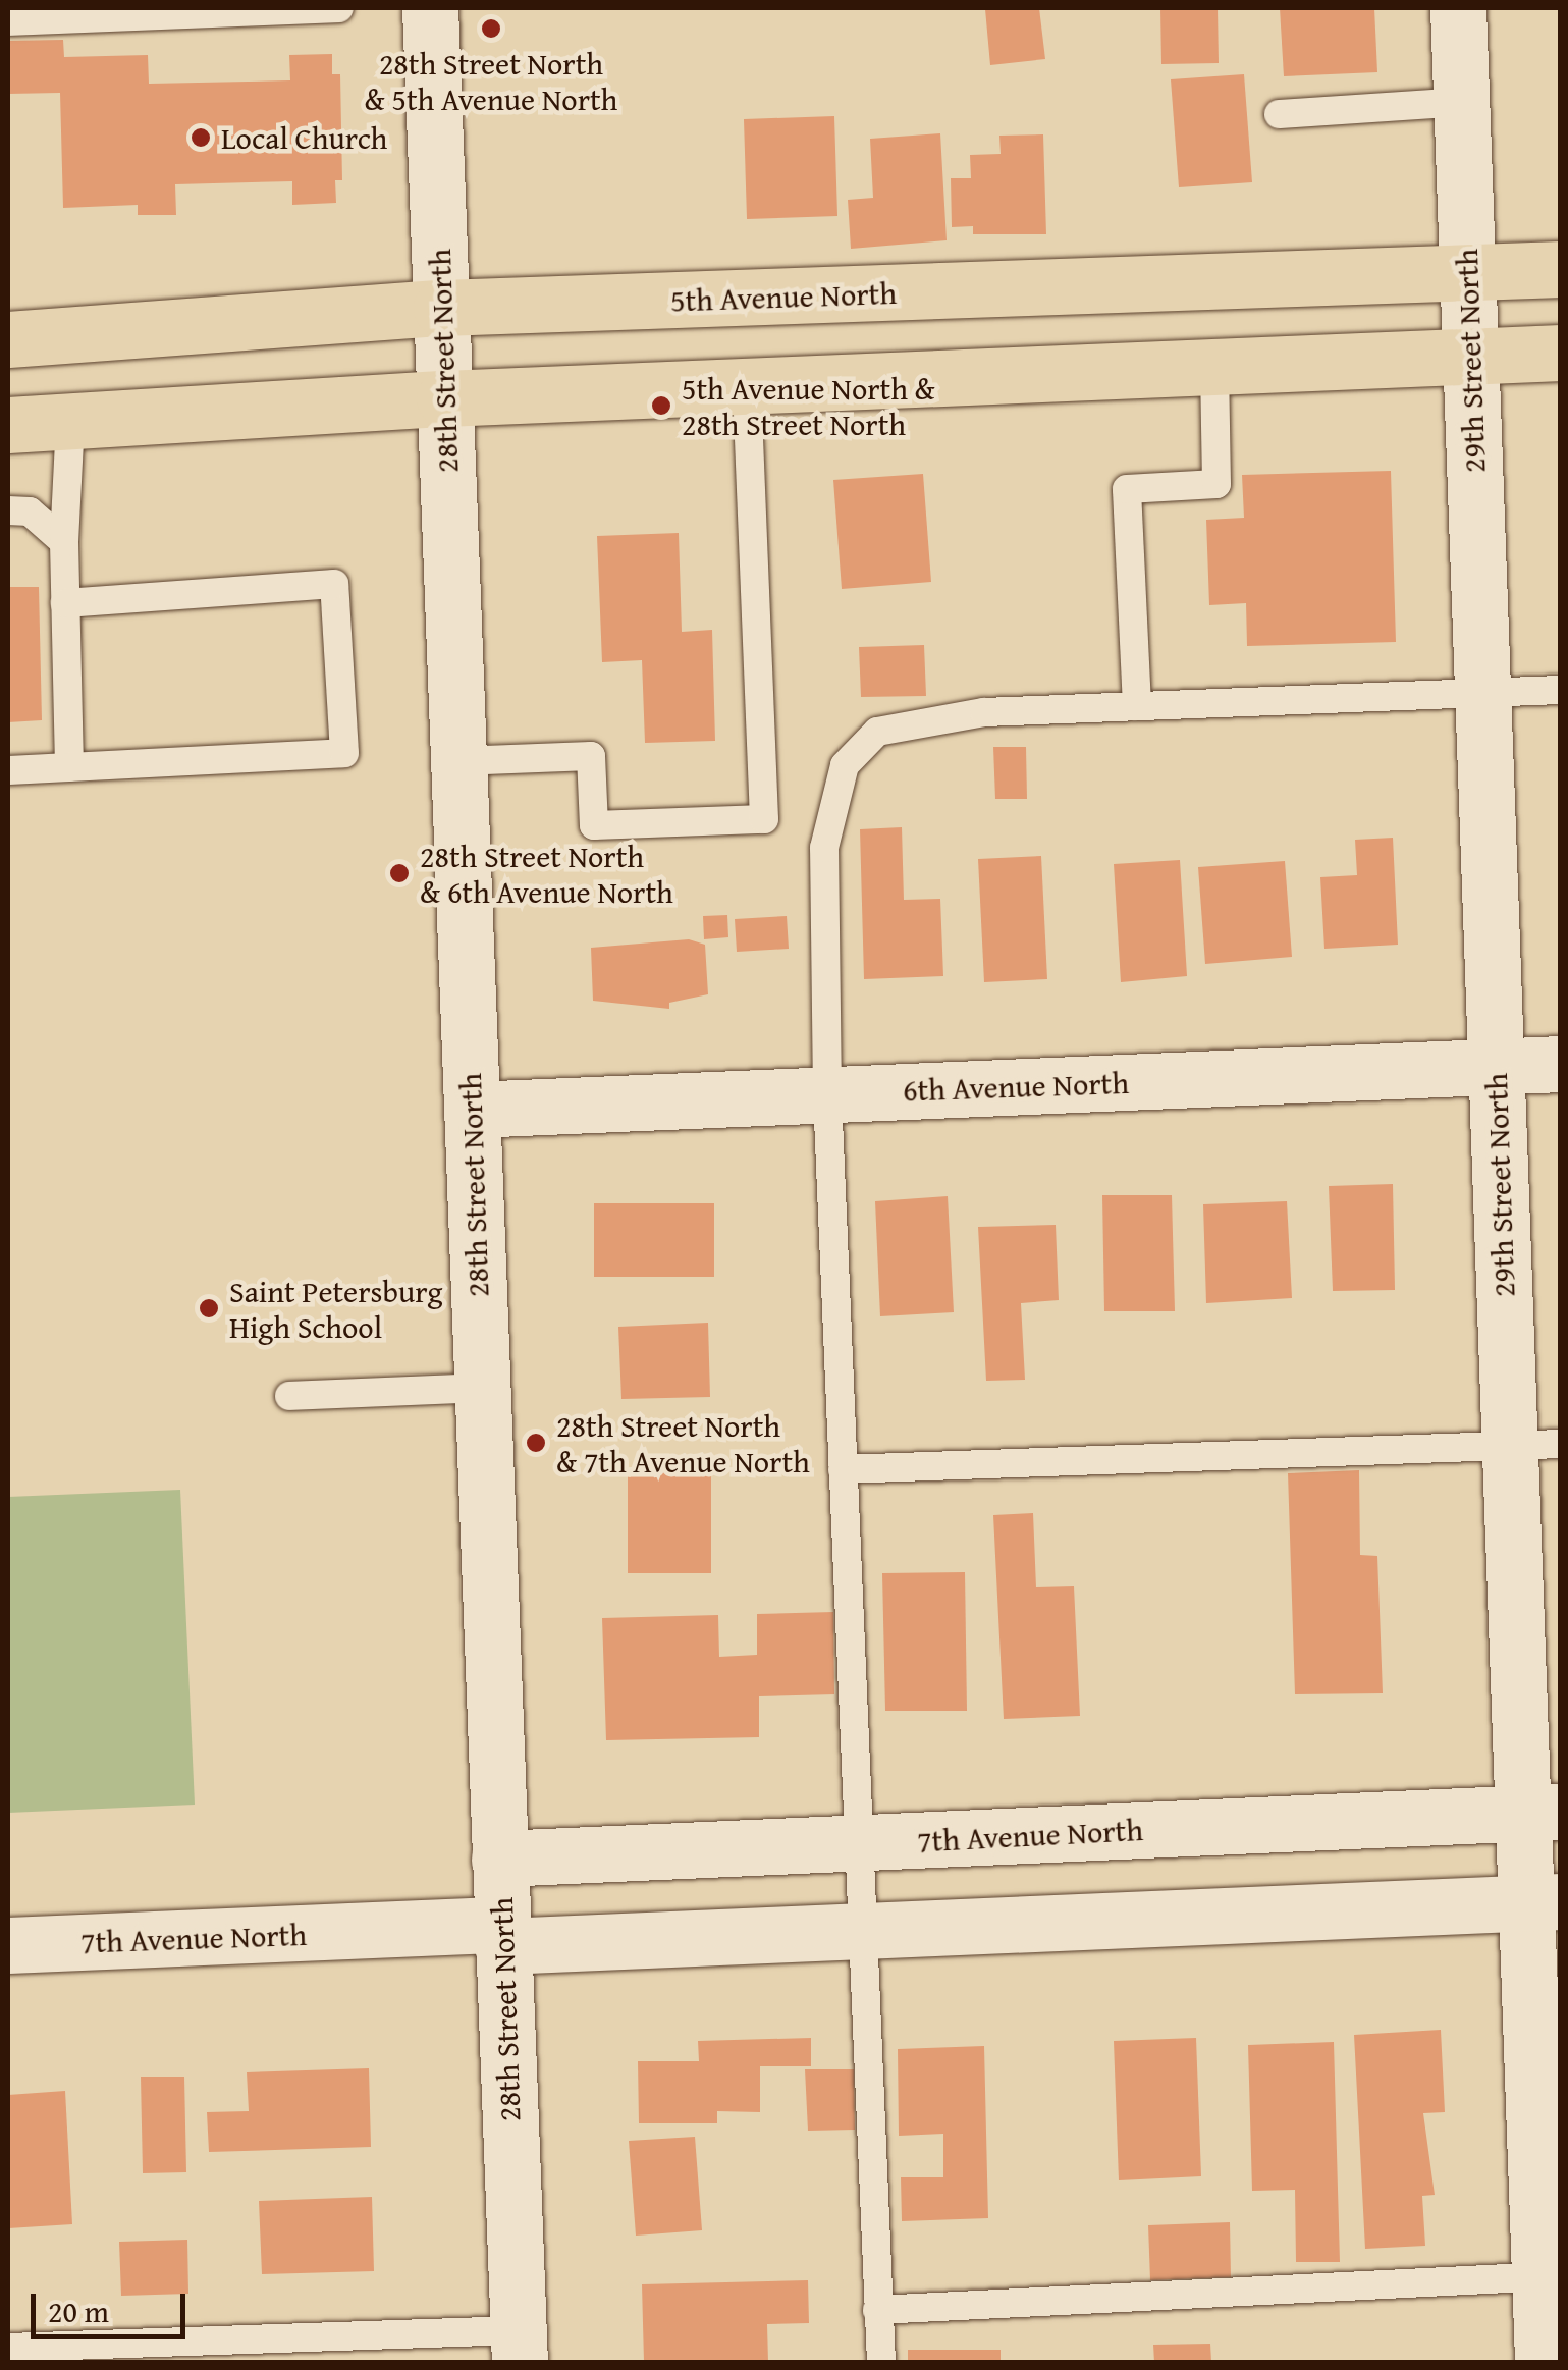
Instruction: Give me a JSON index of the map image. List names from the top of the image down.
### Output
{
  "streets": {
    "main road": ["5th Avenue North"],
    "street": [
      "28th Street North",
      "29th Street North",
      "6th Avenue North",
      "7th Avenue North"
    ]
  },
  "crossings": [
    ["5th Avenue North", "28th Street North"],
    ["5th Avenue North", "29th Street North"],
    ["28th Street North", "6th Avenue North"],
    ["28th Street North", "7th Avenue North"],
    ["29th Street North", "6th Avenue North"],
    ["29th Street North", "7th Avenue North"]
  ],
  "places": [
    "28th Street North & 5th Avenue North",
    "Local Church",
    "5th Avenue North & 28th Street North",
    "28th Street North & 6th Avenue North",
    "Saint Petersburg High School",
    "28th Street North & 7th Avenue North"
  ],
  "scale_bar": "20 m"
}
